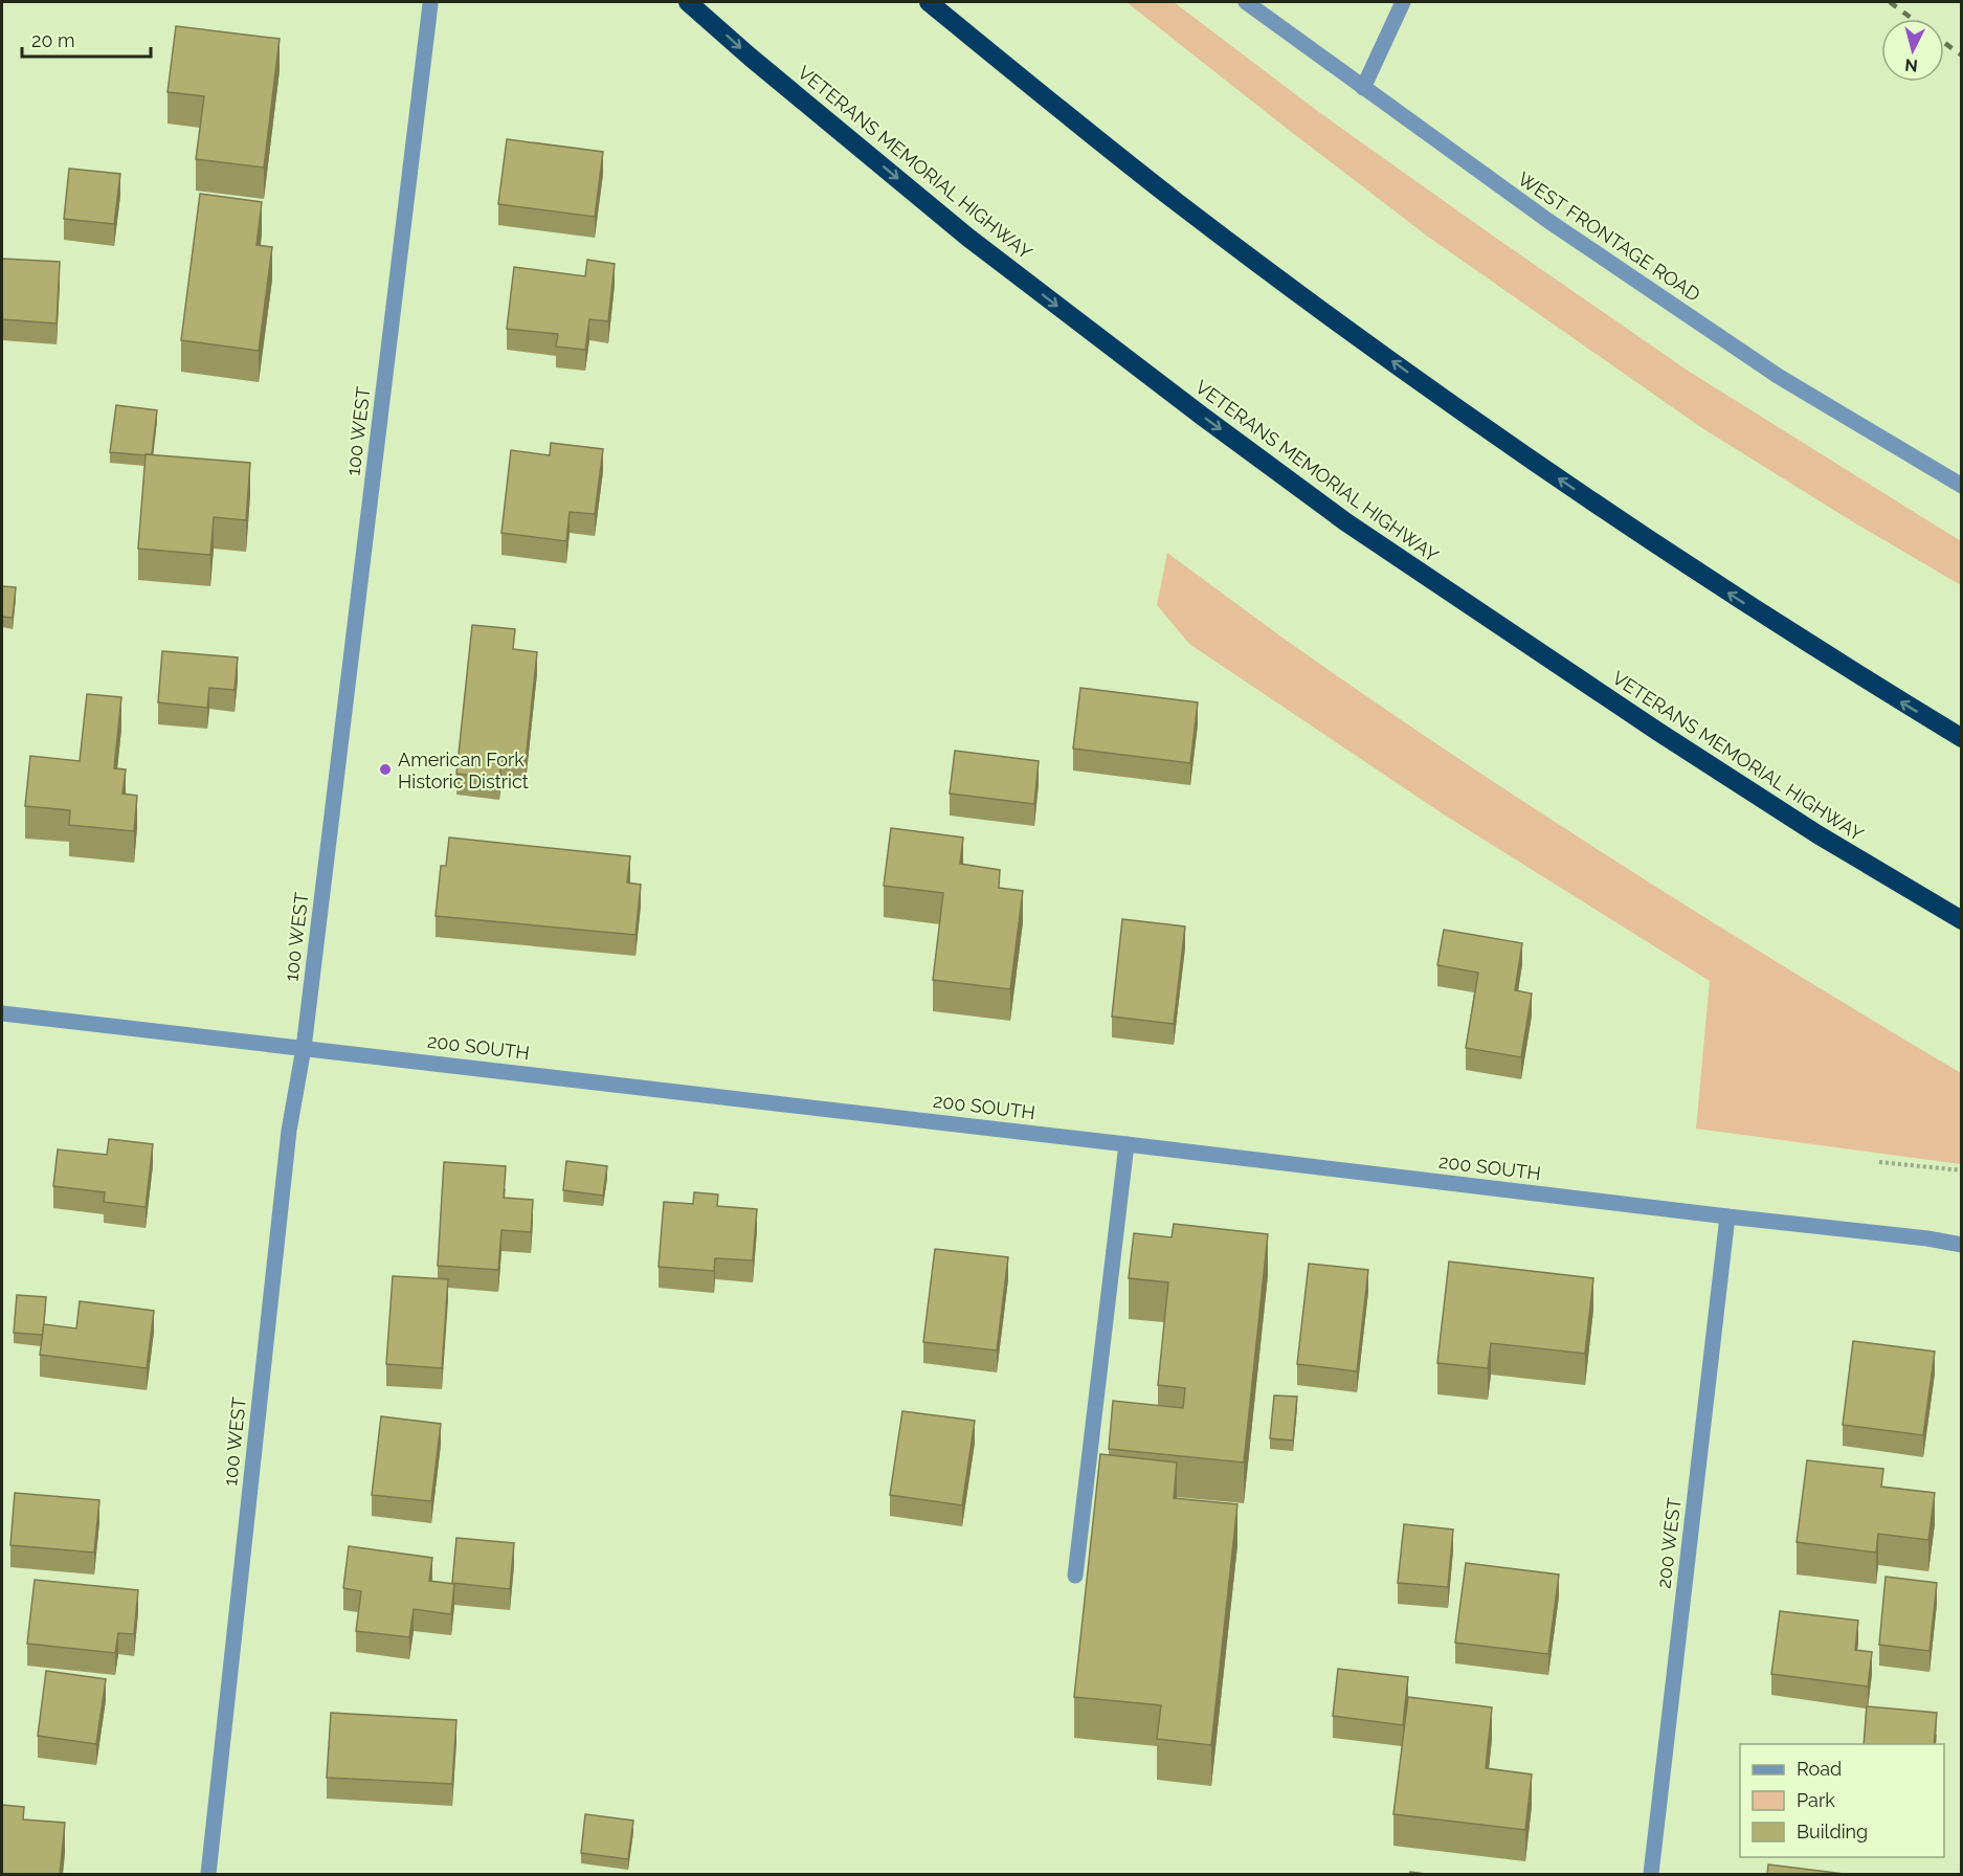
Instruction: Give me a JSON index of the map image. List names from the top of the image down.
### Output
{
  "streets": {
    "highway": ["VETERANS MEMORIAL HIGHWAY"],
    "street": [
      "WEST FRONTAGE ROAD",
      "100 WEST",
      "200 SOUTH",
      "200 WEST"
    ]
  },
  "crossings": [
    ["100 WEST", "200 SOUTH"],
    ["200 SOUTH", "200 WEST"]
  ],
  "places": ["American Fork Historic District"],
  "legend": ["Road", "Park", "Building"],
  "scale_bar": "20 m",
  "north": "bottom"
}
